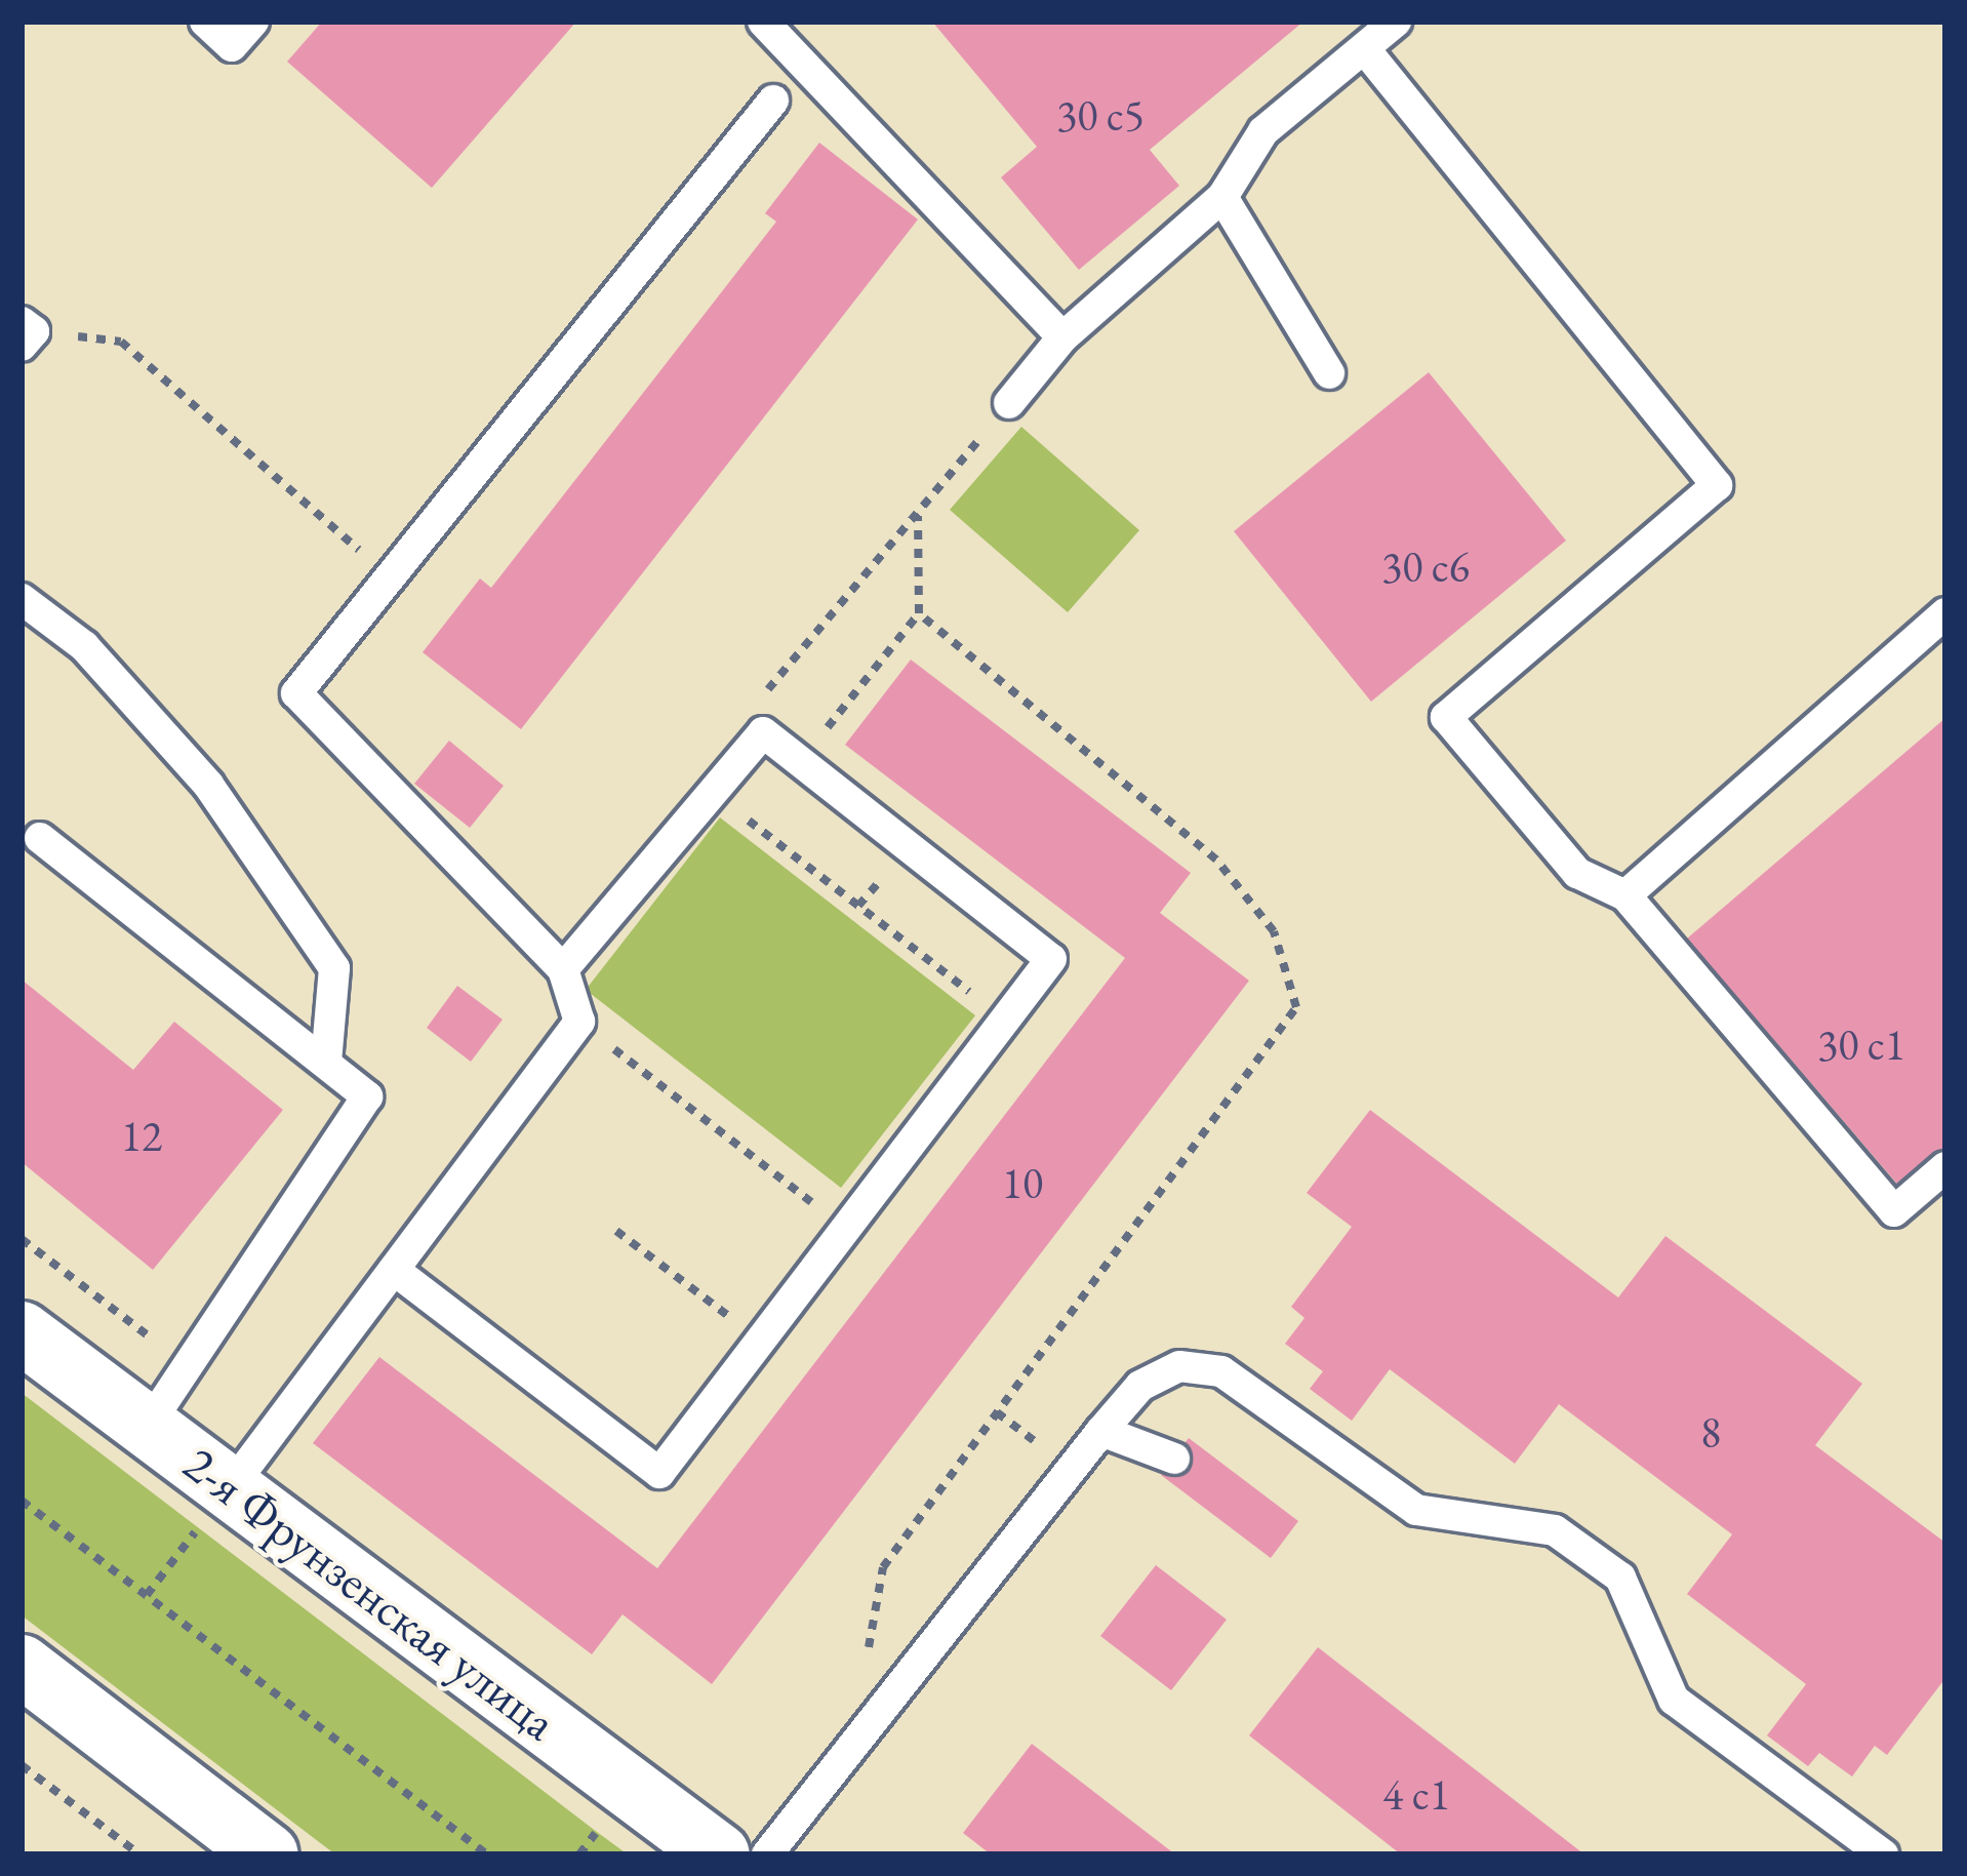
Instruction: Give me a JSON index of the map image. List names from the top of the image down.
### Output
{
  "streets": {
    "street": ["2-я Фрунзенская улица"]
  },
  "house_numbers": [
    "30 с5",
    "30 с6",
    "30 с1",
    "12",
    "10",
    "8",
    "4 с1"
  ]
}
